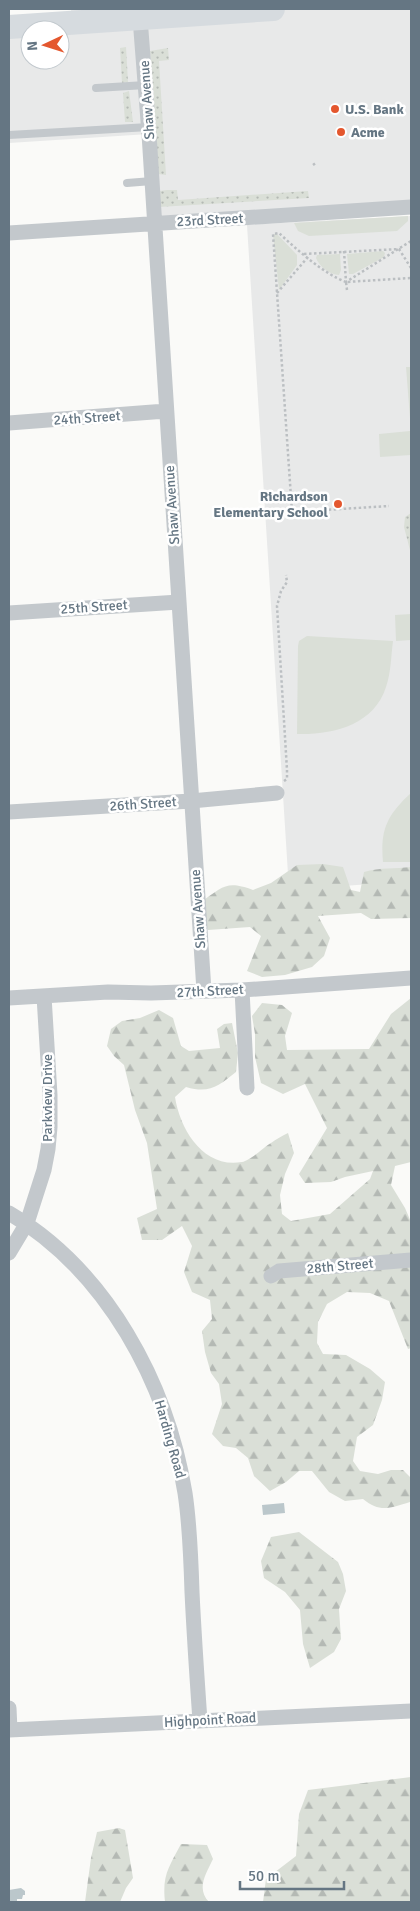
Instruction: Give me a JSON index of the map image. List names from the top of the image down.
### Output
{
  "streets": {
    "street": [
      "Shaw Avenue",
      "23rd Street",
      "24th Street",
      "25th Street",
      "26th Street",
      "27th Street",
      "Parkview Drive",
      "28th Street",
      "Harding Road",
      "Highpoint Road"
    ]
  },
  "crossings": [
    ["Shaw Avenue", "23rd Street"],
    ["Shaw Avenue", "24th Street"],
    ["Shaw Avenue", "25th Street"],
    ["Shaw Avenue", "26th Street"],
    ["Shaw Avenue", "27th Street"],
    ["27th Street", "Parkview Drive"],
    ["Parkview Drive", "Harding Road"],
    ["Harding Road", "Highpoint Road"]
  ],
  "places": ["U.S. Bank", "Acme", "Richardson Elementary School"],
  "scale_bar": "50 m",
  "north": "left"
}
